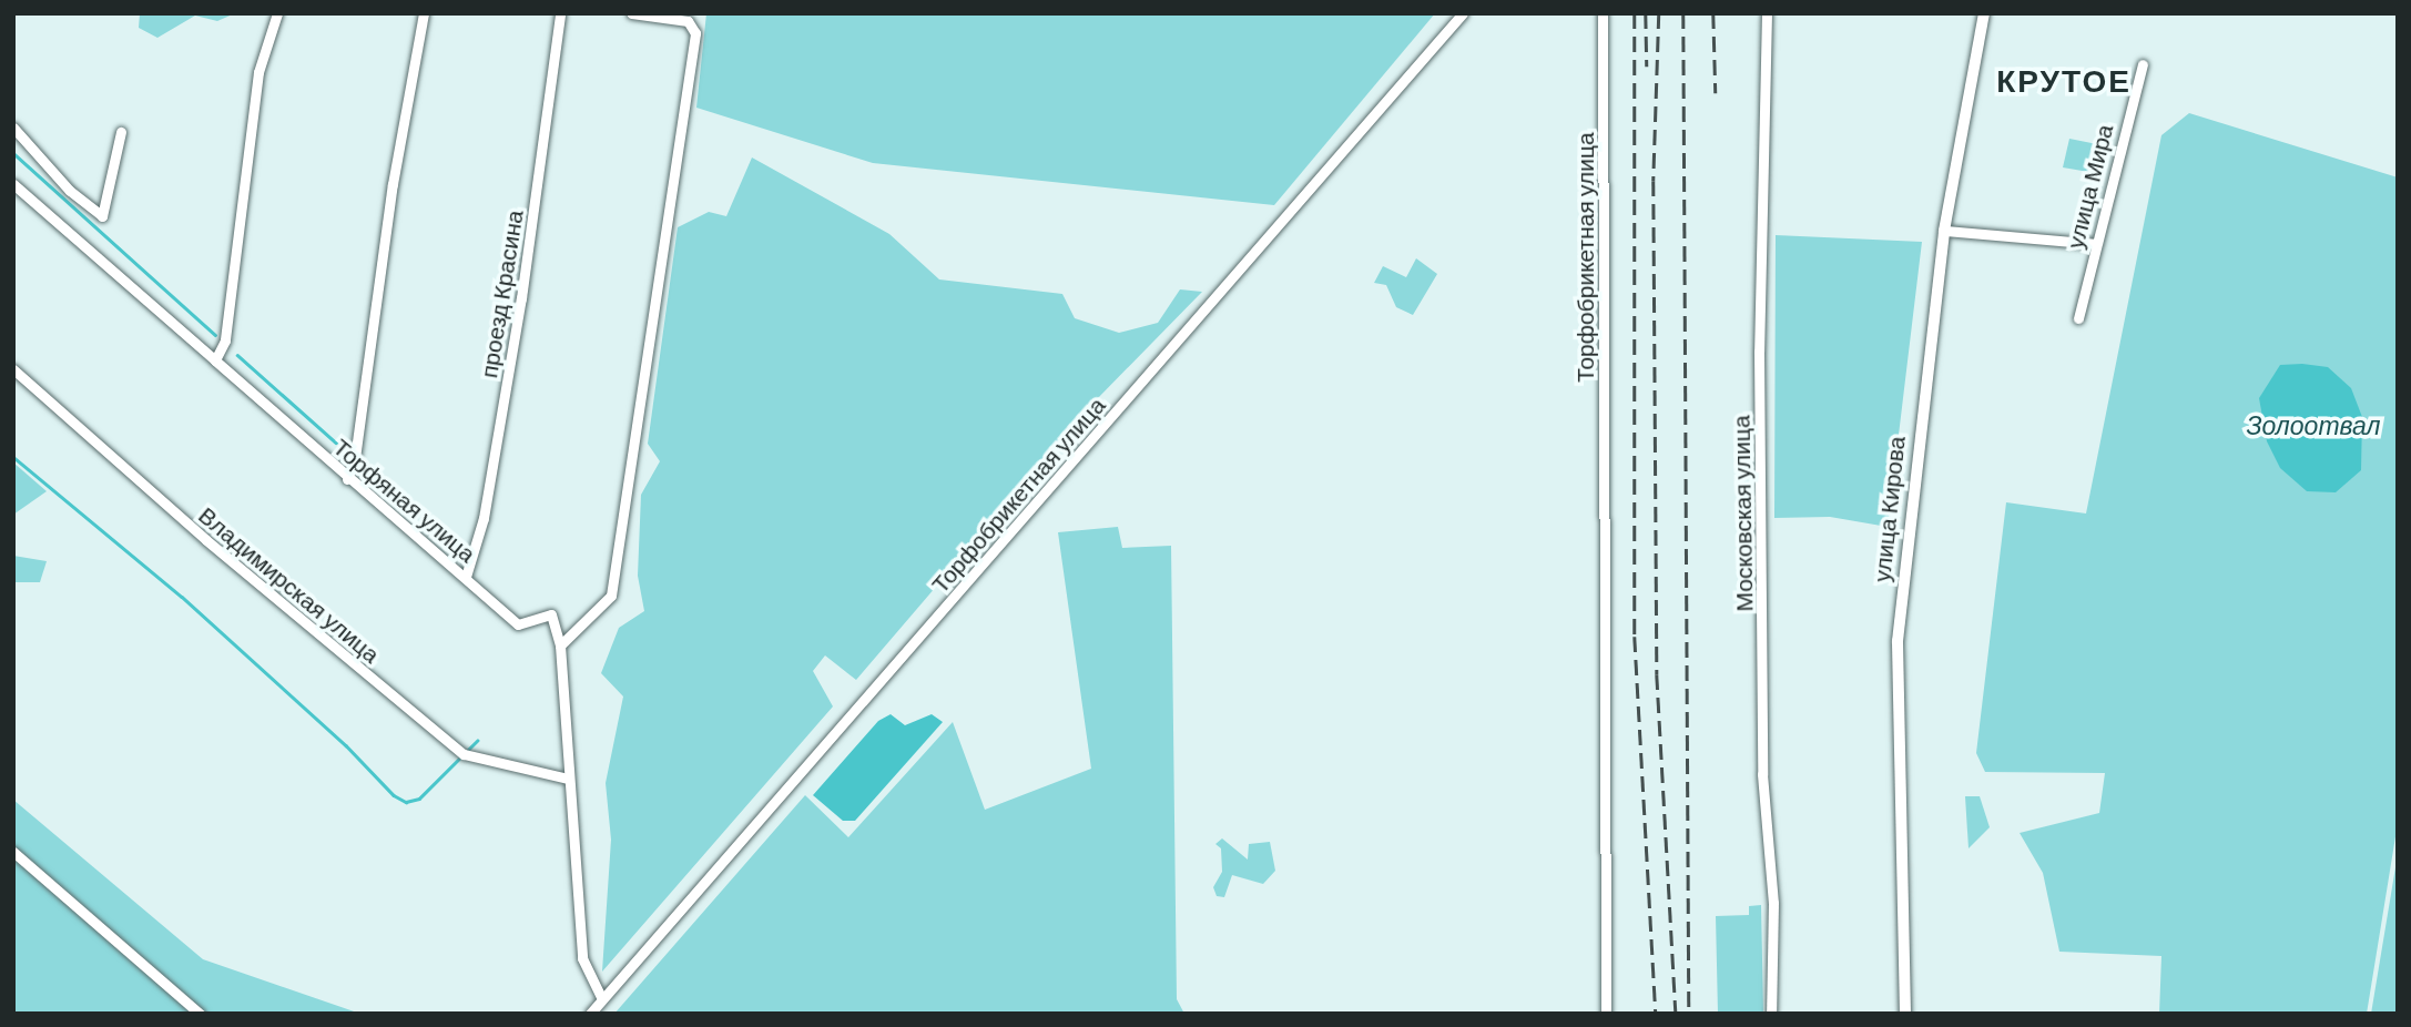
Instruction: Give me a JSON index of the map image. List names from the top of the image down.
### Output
{
  "streets": {
    "street": [
      "улица Мира",
      "Торфобрикетная улица",
      "проезд Красина",
      "Торфяная улица",
      "улица Кирова",
      "Московская улица",
      "Владимирская улица"
    ]
  },
  "crossings": [
    ["проезд Красина", "Торфяная улица"]
  ],
  "districts": ["КРУТОЕ"],
  "water": ["Золоотвал"]
}
